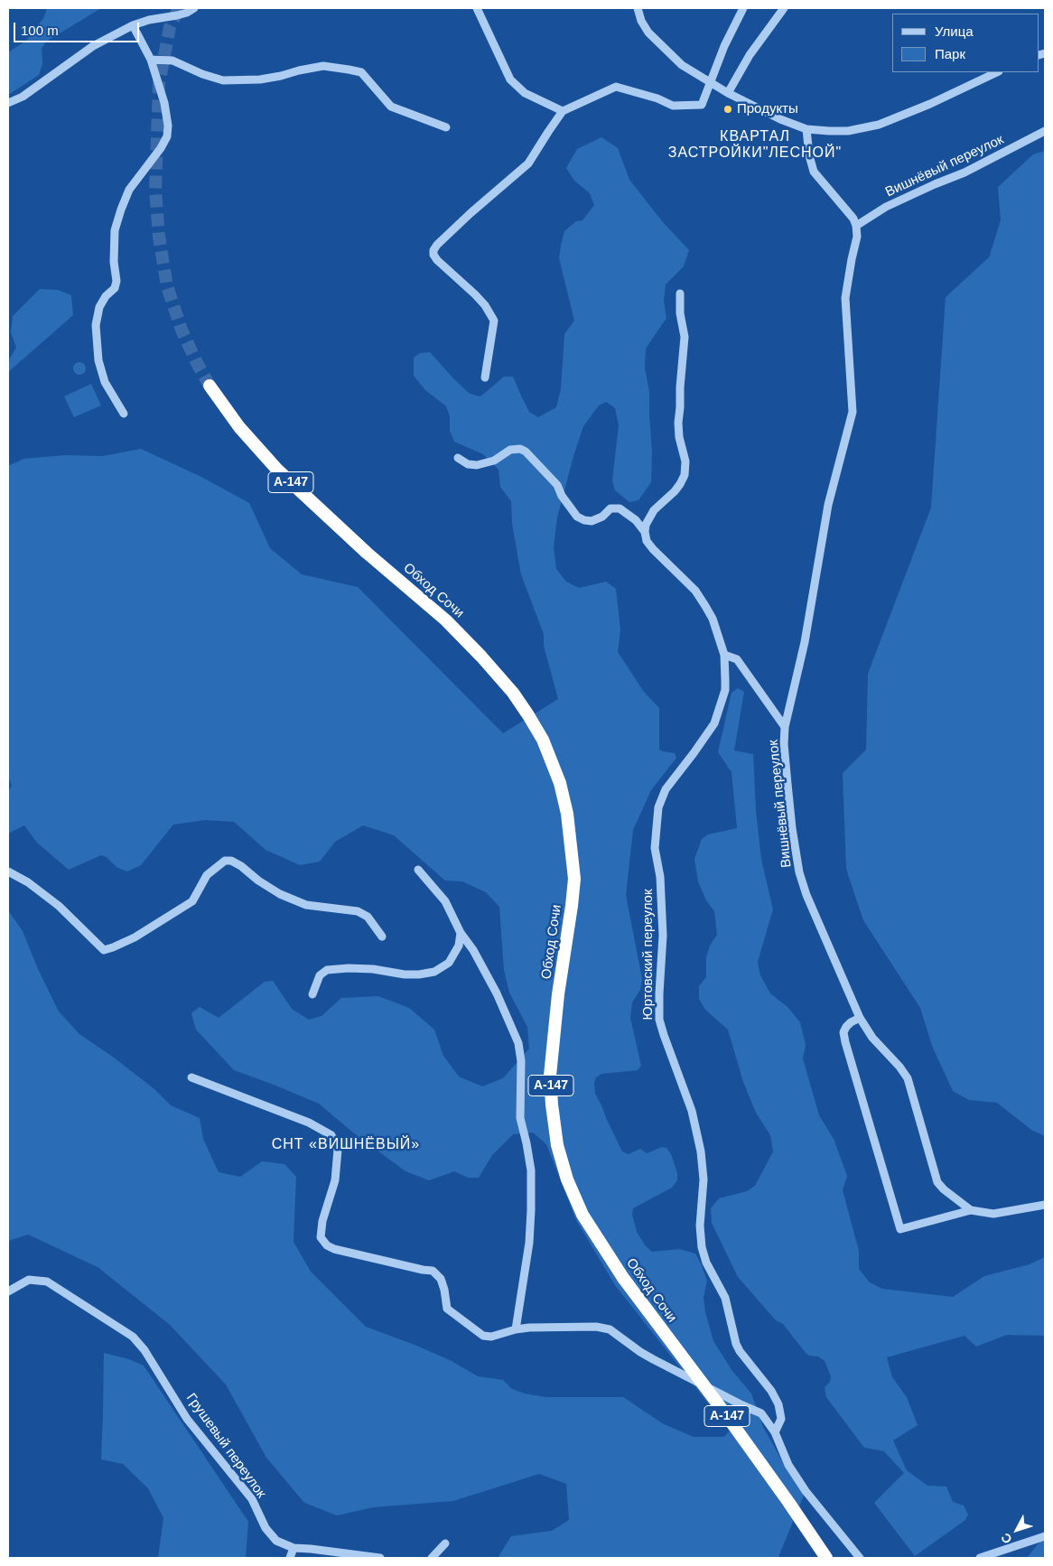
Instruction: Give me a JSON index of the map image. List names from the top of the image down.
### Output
{
  "streets": {
    "highway": ["А-147", "Обход Сочи"],
    "street": ["Вишнёвый переулок", "Юртовский переулок", "Грушевый переулок"]
  },
  "districts": ["КВАРТАЛ ЗАСТРОЙКИ\"ЛЕСНОЙ\"", "СНТ «ВИШНЁВЫЙ»"],
  "places": ["Продукты"],
  "legend": ["Улица", "Парк"],
  "scale_bar": "100 m",
  "north": "bottom left"
}
